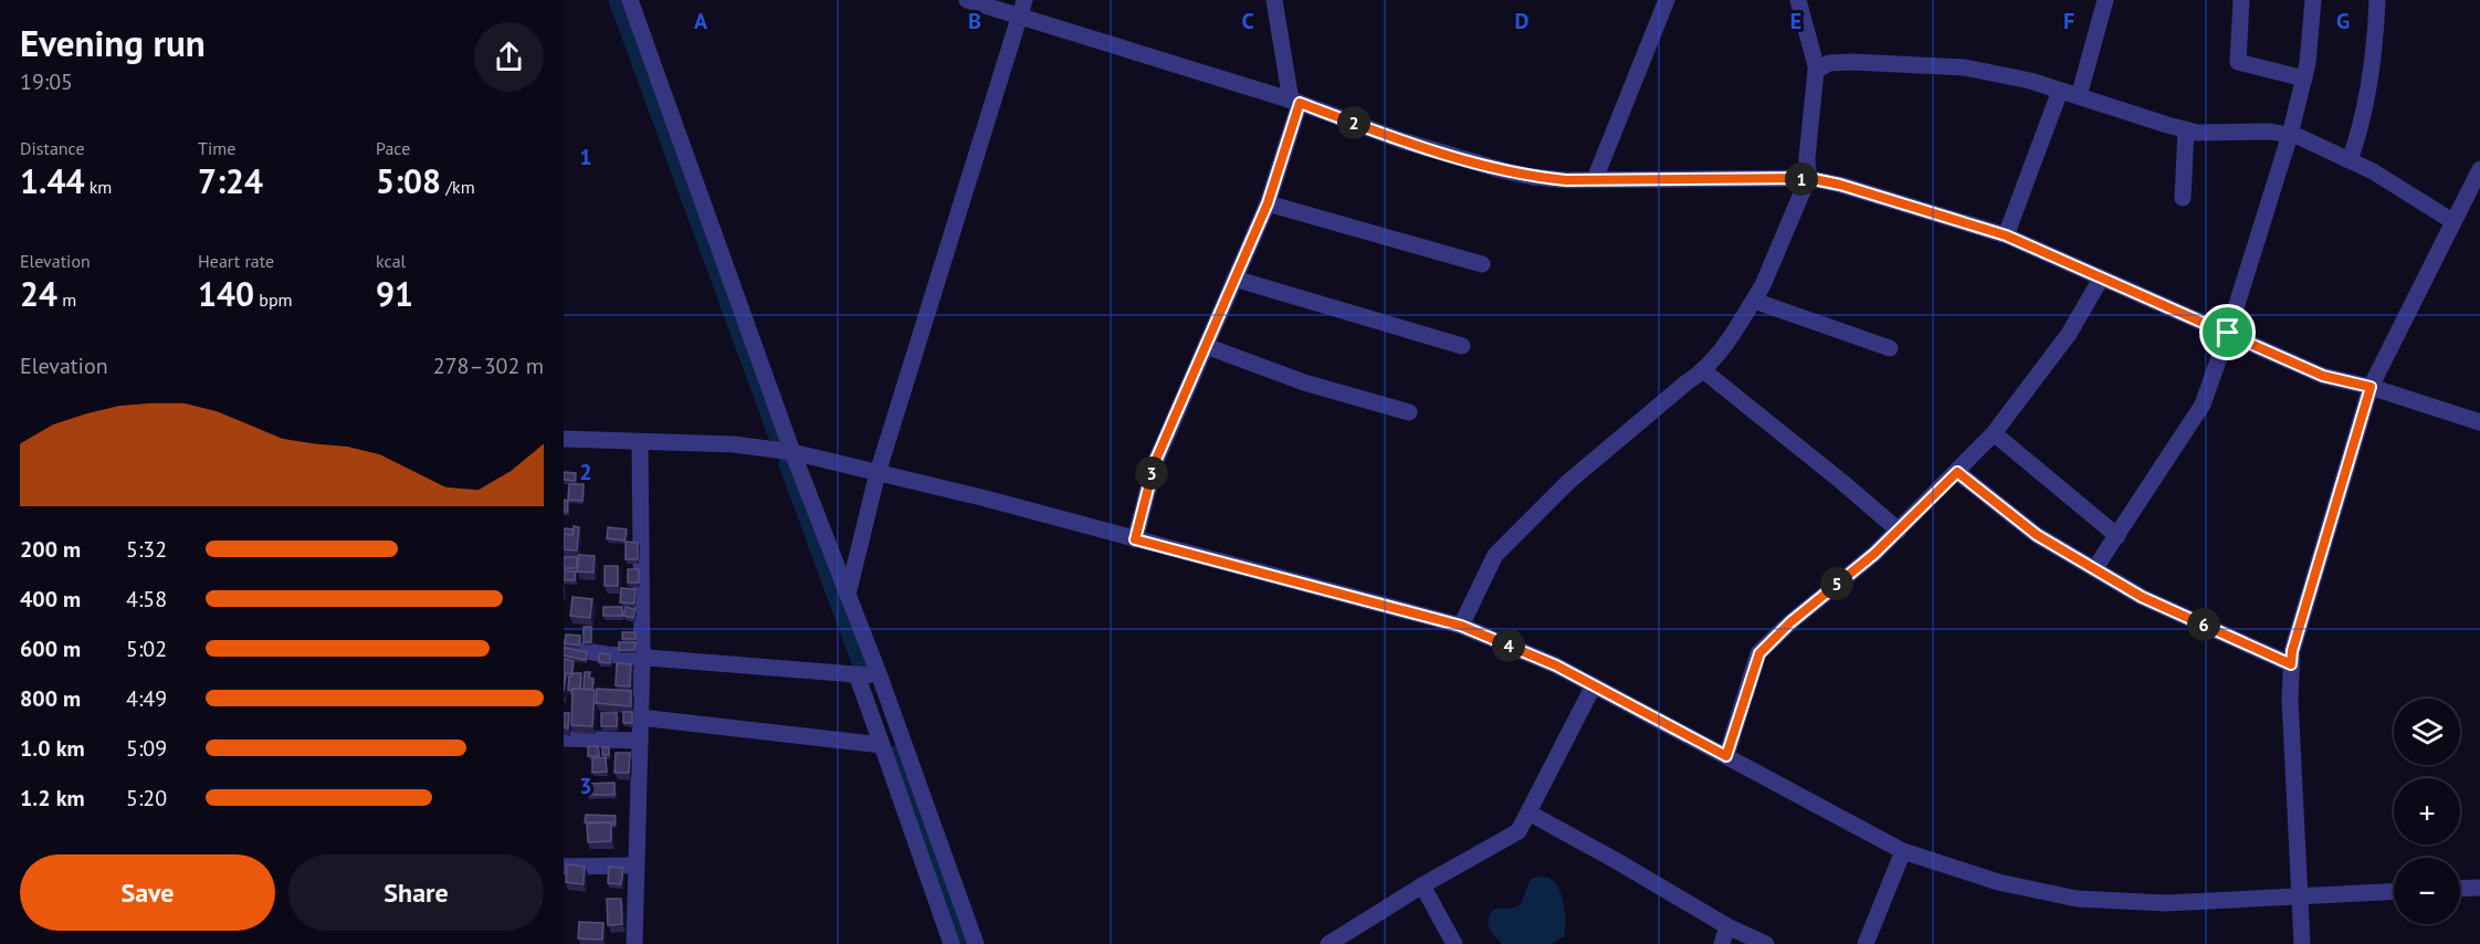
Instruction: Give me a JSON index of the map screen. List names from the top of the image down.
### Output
{
  "page": {
    "heading": ["Evening run", "19:05"],
    "pins": [
      "2",
      "1",
      "3",
      "5",
      "6",
      "4"
    ],
    "stats": [
      ["Distance", "1.44 km"],
      ["Time", "7:24"],
      ["Pace", "5:08 /km"],
      ["Elevation", "24 m"],
      ["Heart rate", "140 bpm"],
      ["kcal", "91"]
    ],
    "chart": ["Elevation", "278–302 m"],
    "list": [
      {
        "name": "200 m",
        "note": "5:32"
      },
      {
        "name": "400 m",
        "note": "4:58"
      },
      {
        "name": "600 m",
        "note": "5:02"
      },
      {
        "name": "800 m",
        "note": "4:49"
      },
      {
        "name": "1.0 km",
        "note": "5:09"
      },
      {
        "name": "1.2 km",
        "note": "5:20"
      }
    ],
    "map_buttons": ["+", "−"],
    "buttons": ["Save", "Share"]
  },
  "grid": {
    "columns": [
      "A",
      "B",
      "C",
      "D",
      "E",
      "F",
      "G"
    ],
    "rows": ["1", "2", "3"]
  }
}
